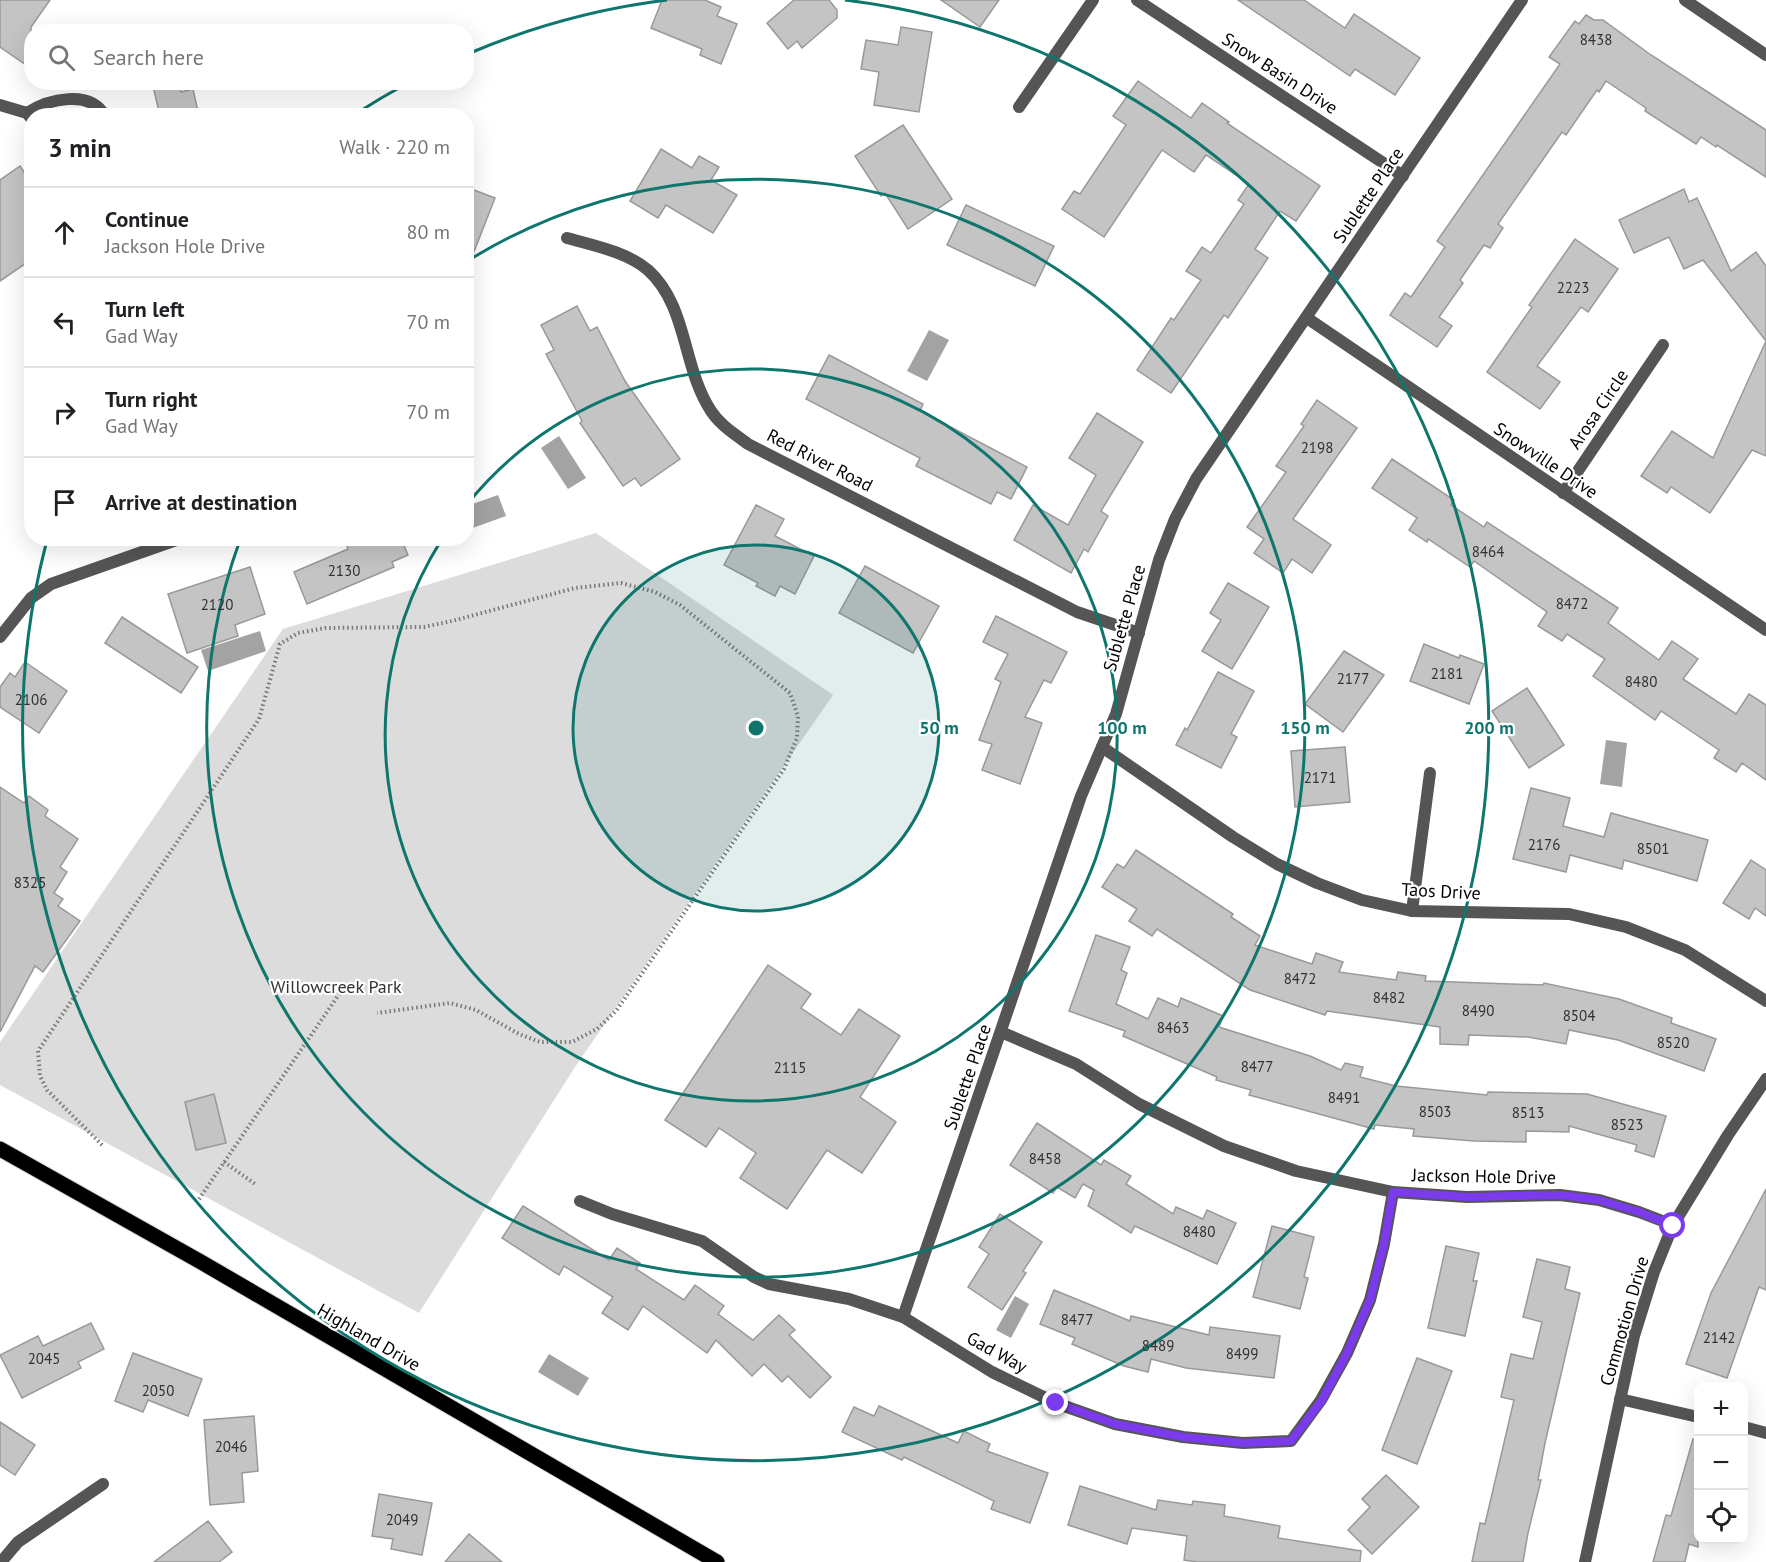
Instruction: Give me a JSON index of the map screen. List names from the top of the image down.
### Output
{
  "streets": {
    "main road": ["Highland Drive"],
    "street": [
      "Snow Basin Drive",
      "Sublette Place",
      "Arosa Circle",
      "Red River Road",
      "Snowville Drive",
      "Taos Drive",
      "Jackson Hole Drive",
      "Commotion Drive",
      "Gad Way"
    ]
  },
  "crossings": [
    ["Snow Basin Drive", "Sublette Place"],
    ["Sublette Place", "Red River Road"],
    ["Sublette Place", "Snowville Drive"],
    ["Sublette Place", "Taos Drive"],
    ["Sublette Place", "Jackson Hole Drive"],
    ["Sublette Place", "Gad Way"],
    ["Arosa Circle", "Snowville Drive"],
    ["Jackson Hole Drive", "Commotion Drive"],
    ["Jackson Hole Drive", "Gad Way"]
  ],
  "parks": ["Willowcreek Park"],
  "house_numbers": [
    "8438",
    "2223",
    "2198",
    "8464",
    "2130",
    "8472",
    "2120",
    "2181",
    "2177",
    "8480",
    "2106",
    "2171",
    "2176",
    "8501",
    "8325",
    "8472",
    "8482",
    "8490",
    "8504",
    "8463",
    "8520",
    "8477",
    "2115",
    "8491",
    "8503",
    "8513",
    "8523",
    "8458",
    "8480",
    "8477",
    "2142",
    "8489",
    "8499",
    "2045",
    "2050",
    "2046",
    "2049"
  ],
  "page": {
    "search": "Search here",
    "heading": ["3 min", "Walk · 220 m"],
    "list": [
      ["Continue", "Jackson Hole Drive", "80 m"],
      ["Turn left", "Gad Way", "70 m"],
      ["Turn right", "Gad Way", "70 m"],
      "Arrive at destination"
    ],
    "map_buttons": ["+", "−"]
  },
  "rings": [
    "50 m",
    "100 m",
    "150 m",
    "200 m"
  ]
}
